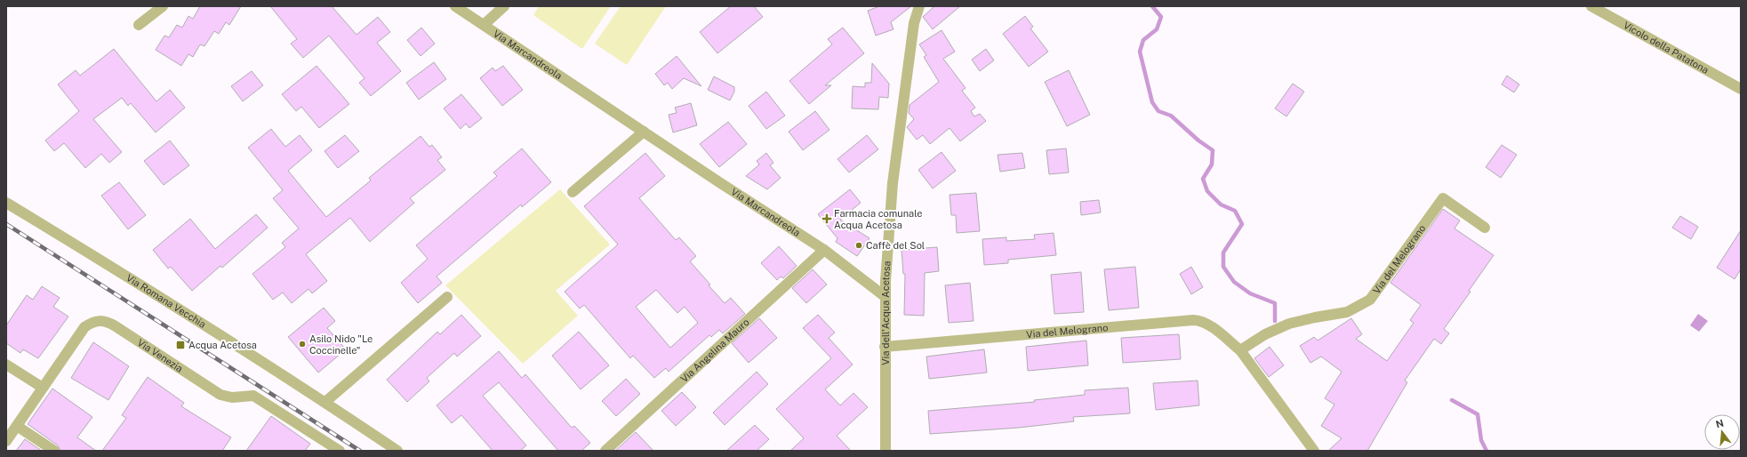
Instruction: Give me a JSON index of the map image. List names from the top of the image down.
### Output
{
  "streets": {
    "street": [
      "Vicolo della Patatona",
      "Via Marcandreola",
      "Via del Melograno",
      "Via Romana Vecchia",
      "Via dell'Acqua Acetosa",
      "Via Angelina Mauro",
      "Via Venezia"
    ]
  },
  "crossings": [
    ["Via Marcandreola", "Via dell'Acqua Acetosa"],
    ["Via Marcandreola", "Via Angelina Mauro"],
    ["Via del Melograno", "Via dell'Acqua Acetosa"]
  ],
  "places": {
    "health": ["Farmacia comunale Acqua Acetosa"],
    "other": ["Caffè del Sol", "Asilo Nido \"Le Coccinelle\""],
    "transit": ["Acqua Acetosa"]
  },
  "north": "top"
}
